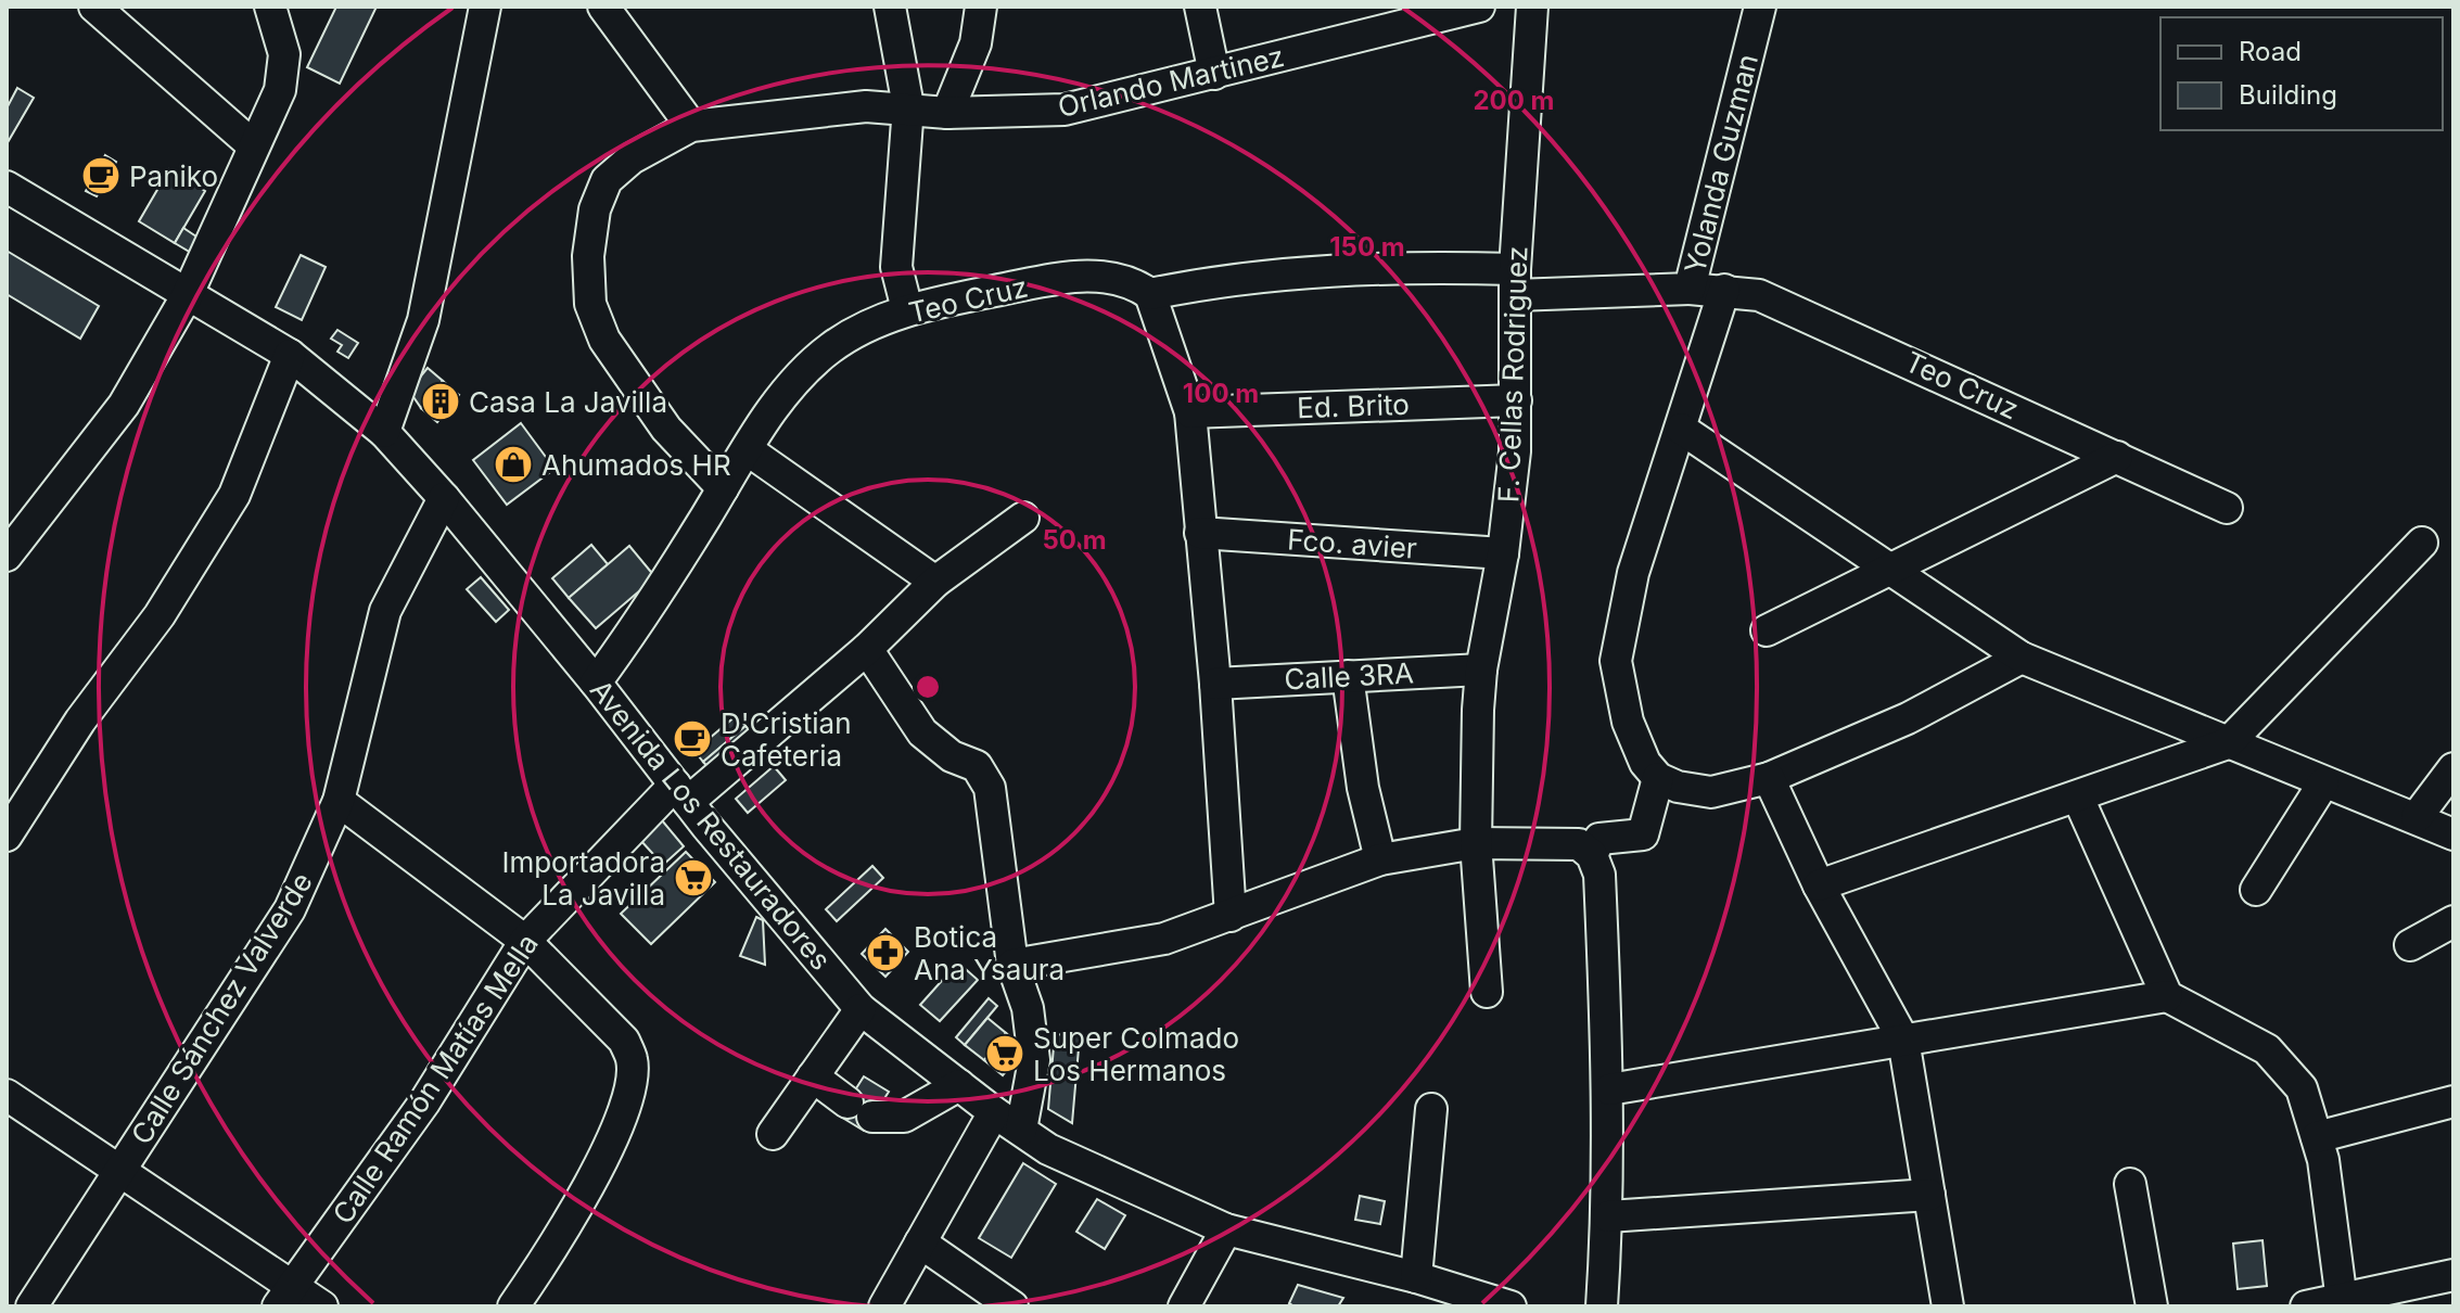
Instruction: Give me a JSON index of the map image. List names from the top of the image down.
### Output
{
  "streets": {
    "street": [
      "Orlando Martinez",
      "Yolanda Guzman",
      "Teo Cruz",
      "F. Cellas Rodriguez",
      "Ed. Brito",
      "Fco. avier",
      "Calle 3RA",
      "Avenida Los Restauradores",
      "Calle Sánchez Valverde",
      "Calle Ramón Matías Mella"
    ]
  },
  "crossings": [
    ["Orlando Martinez", "Teo Cruz"],
    ["Yolanda Guzman", "Teo Cruz"],
    ["Yolanda Guzman", "F. Cellas Rodriguez"],
    ["Teo Cruz", "Avenida Los Restauradores"],
    ["F. Cellas Rodriguez", "Ed. Brito"],
    ["F. Cellas Rodriguez", "Fco. avier"],
    ["F. Cellas Rodriguez", "Calle 3RA"],
    ["Avenida Los Restauradores", "Calle Sánchez Valverde"],
    ["Avenida Los Restauradores", "Calle Ramón Matías Mella"]
  ],
  "places": {
    "cafe": ["Paniko", "D'Cristian Cafeteria"],
    "building": ["Casa La Javilla"],
    "shop": ["Ahumados HR"],
    "supermarket": ["Importadora La Javilla", "Super Colmado Los Hermanos"],
    "pharmacy": ["Botica Ana Ysaura"]
  },
  "legend": ["Road", "Building"],
  "rings": [
    "200 m",
    "150 m",
    "100 m",
    "50 m"
  ]
}
